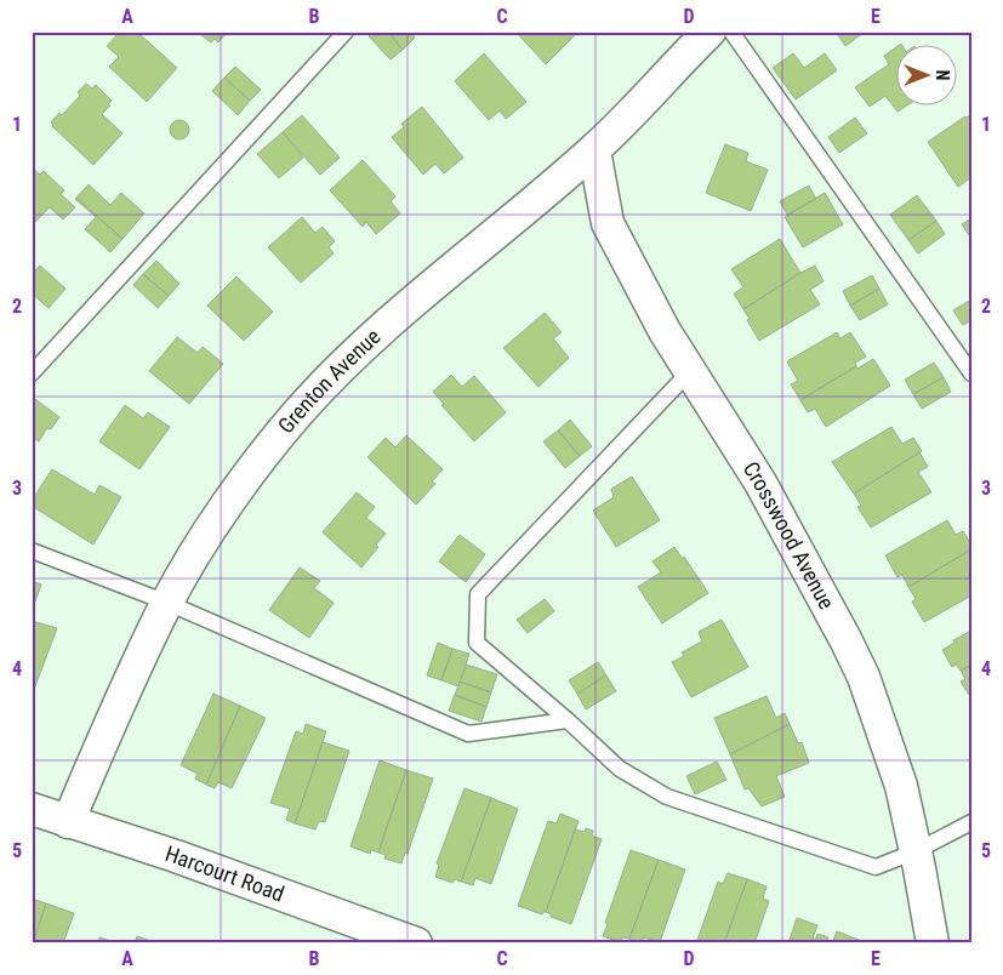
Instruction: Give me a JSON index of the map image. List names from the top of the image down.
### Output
{
  "streets": {
    "street": ["Grenton Avenue", "Crosswood Avenue", "Harcourt Road"]
  },
  "crossings": [
    ["Grenton Avenue", "Crosswood Avenue"],
    ["Grenton Avenue", "Harcourt Road"]
  ],
  "north": "right",
  "grid": {
    "columns": [
      "A",
      "B",
      "C",
      "D",
      "E"
    ],
    "rows": [
      "1",
      "2",
      "3",
      "4",
      "5"
    ]
  }
}
